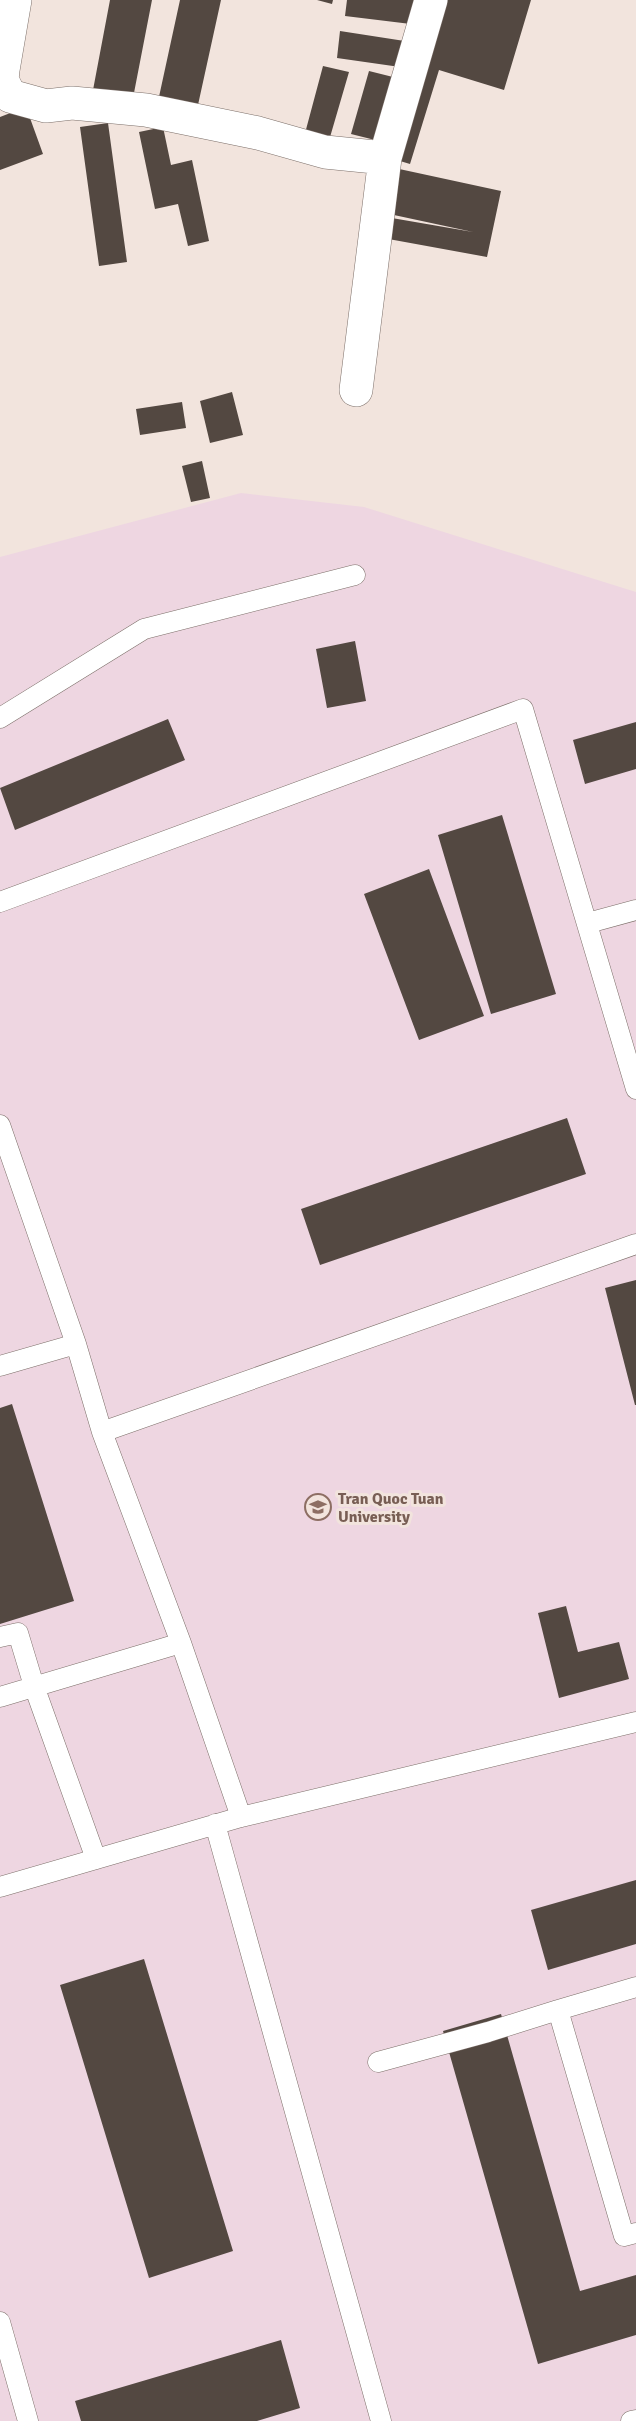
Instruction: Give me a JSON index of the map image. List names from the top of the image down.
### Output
{
  "places": {
    "school or university": ["Tran Quoc Tuan University"]
  }
}
